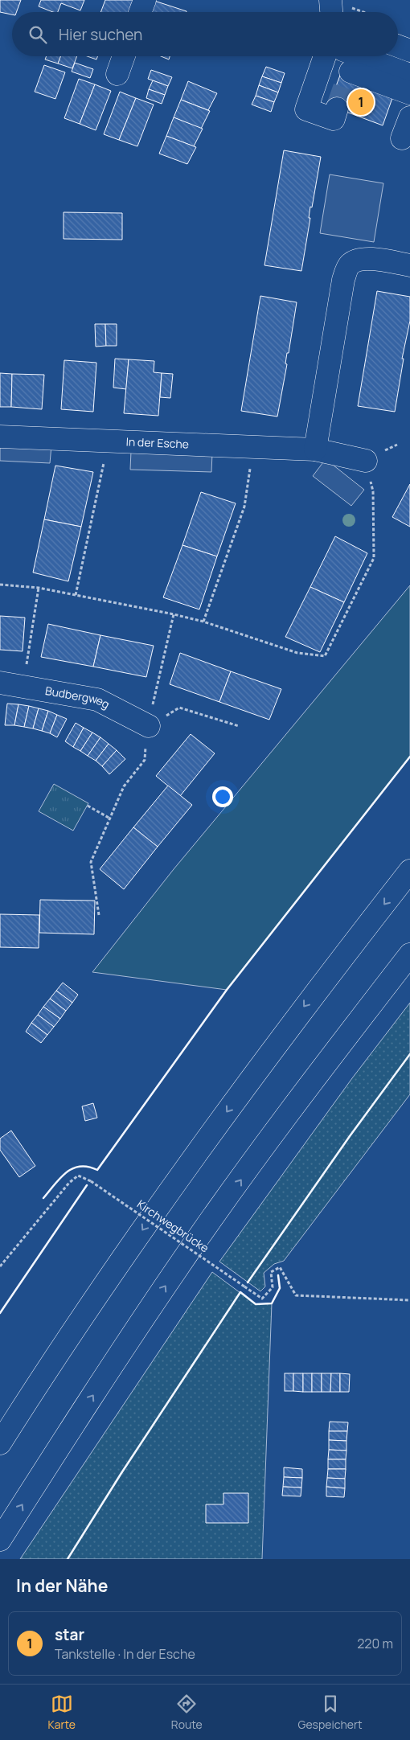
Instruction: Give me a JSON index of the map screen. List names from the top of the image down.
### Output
{
  "streets": {
    "main road": ["In der Esche", "Budbergweg"],
    "path": ["Kirchwegbrücke"]
  },
  "page": {
    "search": "Hier suchen",
    "pins": "1",
    "heading": "In der Nähe",
    "list": [
      {
        "mark": "1",
        "name": "star",
        "note": "Tankstelle · In der Esche",
        "value": "220 m"
      }
    ],
    "nav": ["Karte", "Route", "Gespeichert"]
  }
}
